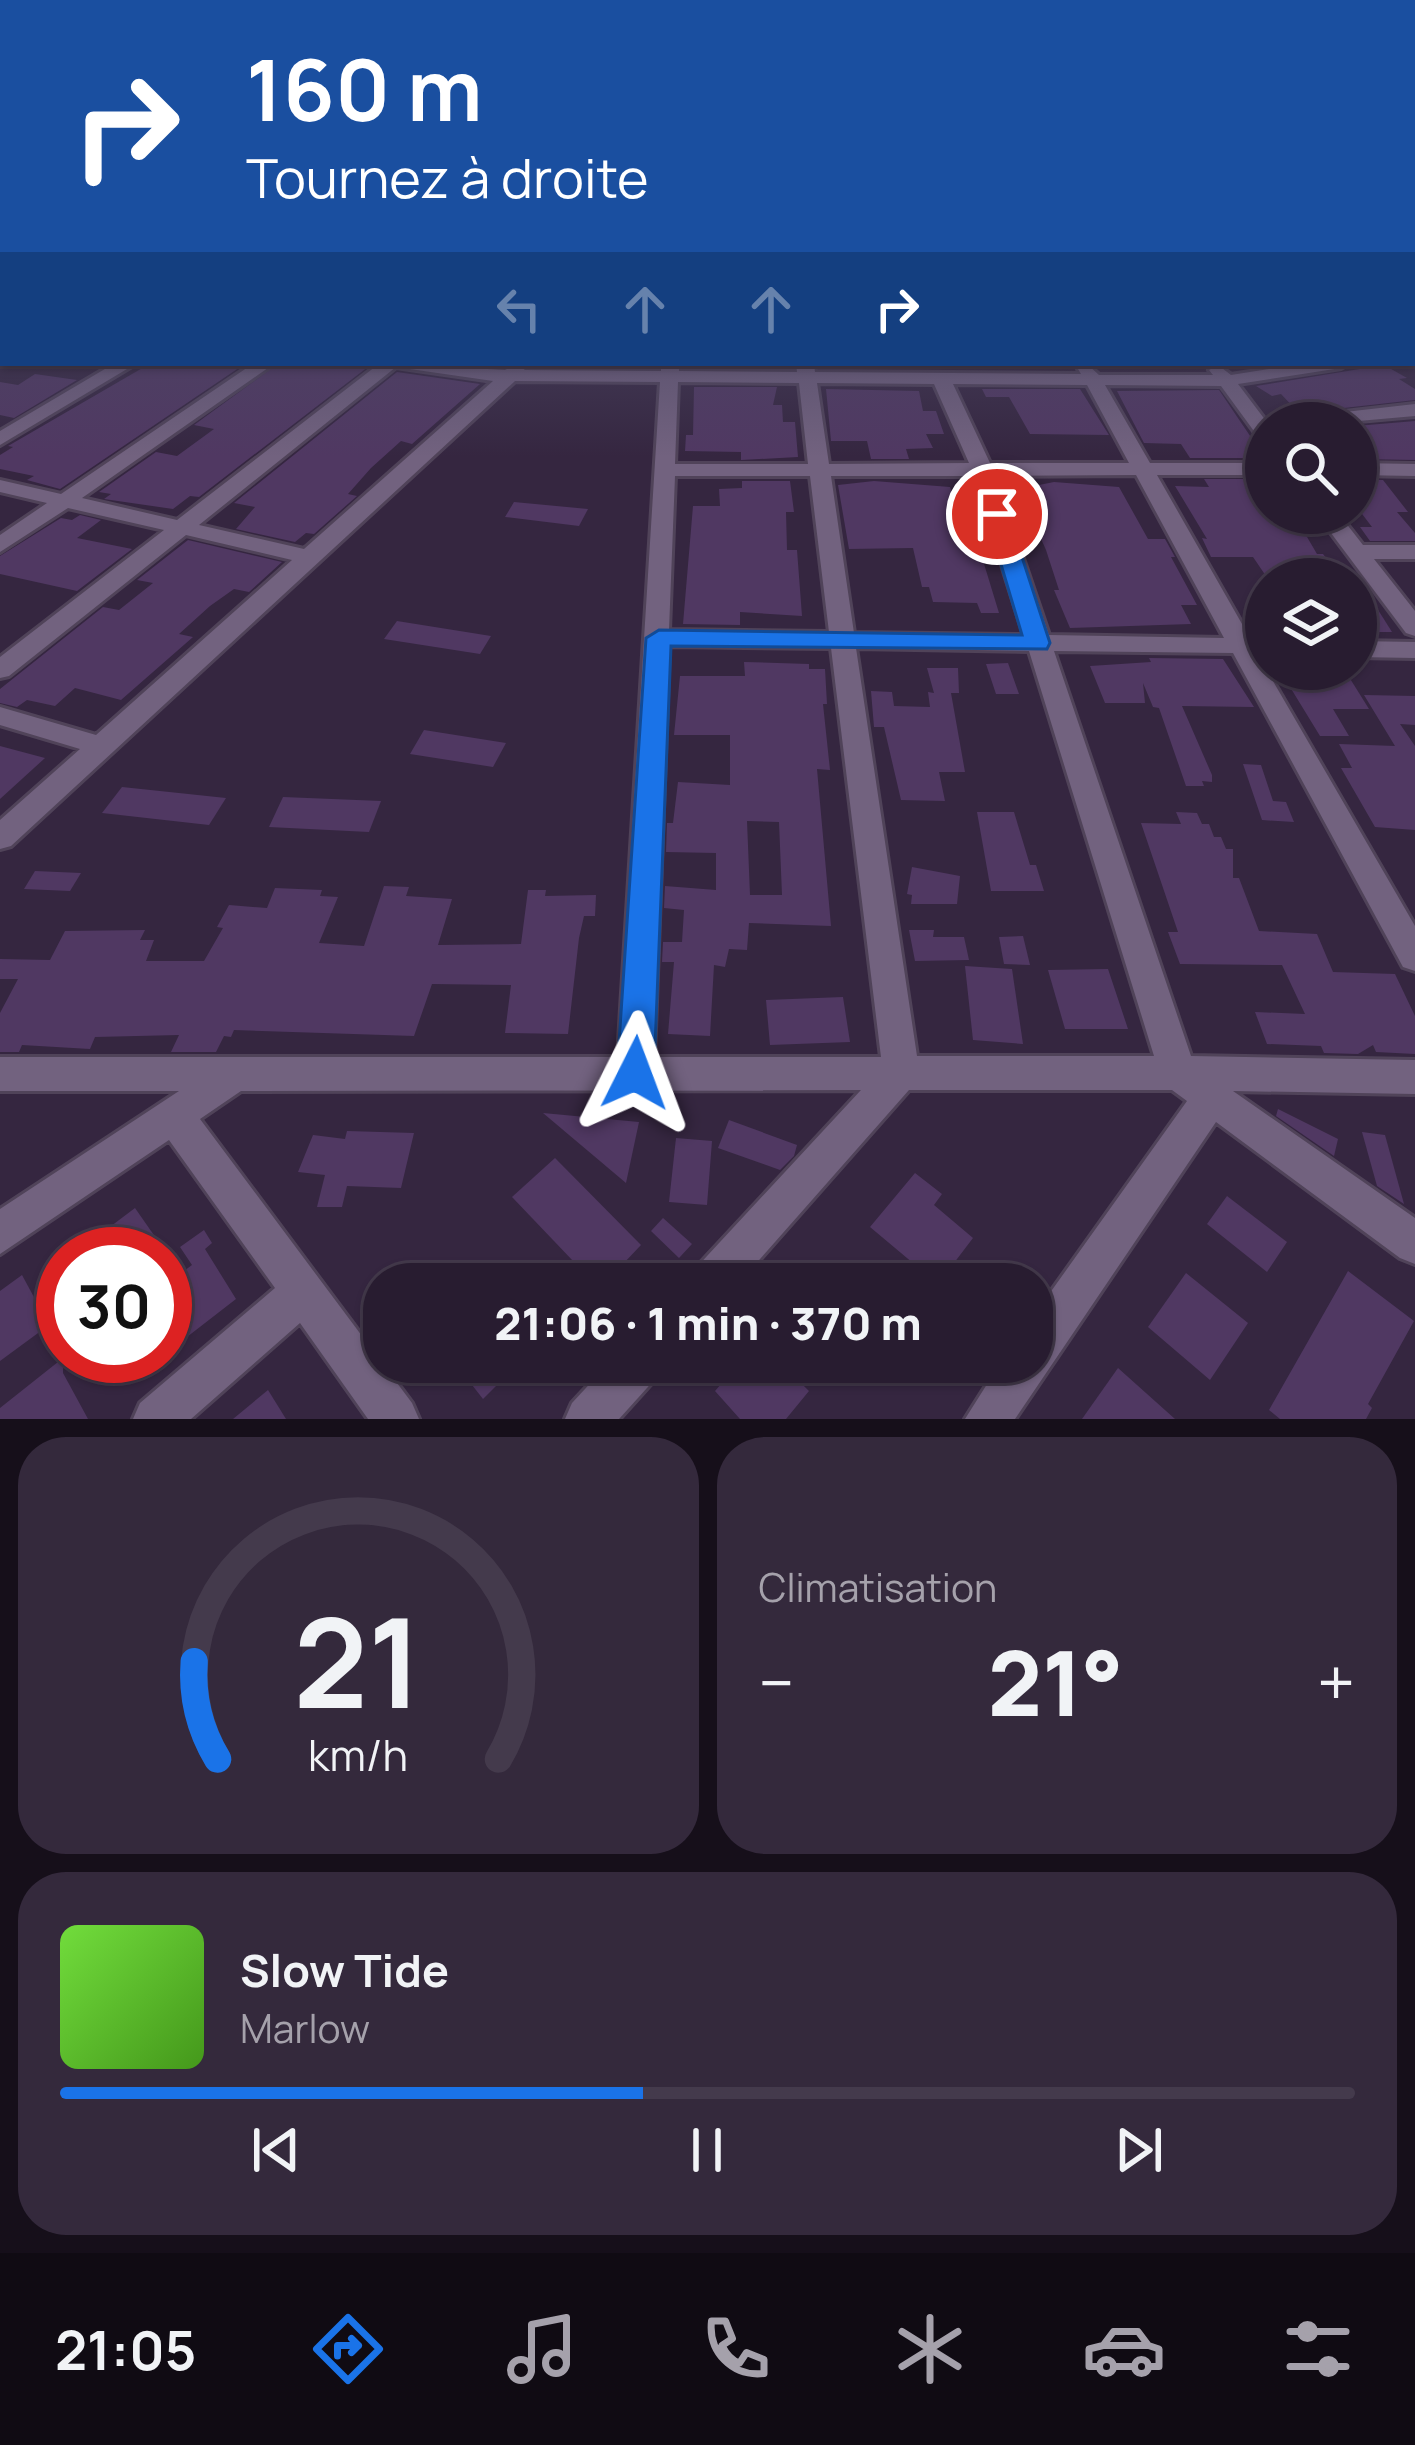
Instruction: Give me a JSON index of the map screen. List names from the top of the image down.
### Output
{
  "page": {
    "turn": ["160 m", "Tournez à droite"],
    "limit": "30",
    "trip": "21:06 · 1 min · 370 m",
    "tile": "Climatisation",
    "heat": ["−", "21°", "+"],
    "song": ["Slow Tide", "Marlow"],
    "tabs": "21:05",
    "gauge": ["21", "km/h"]
  }
}
